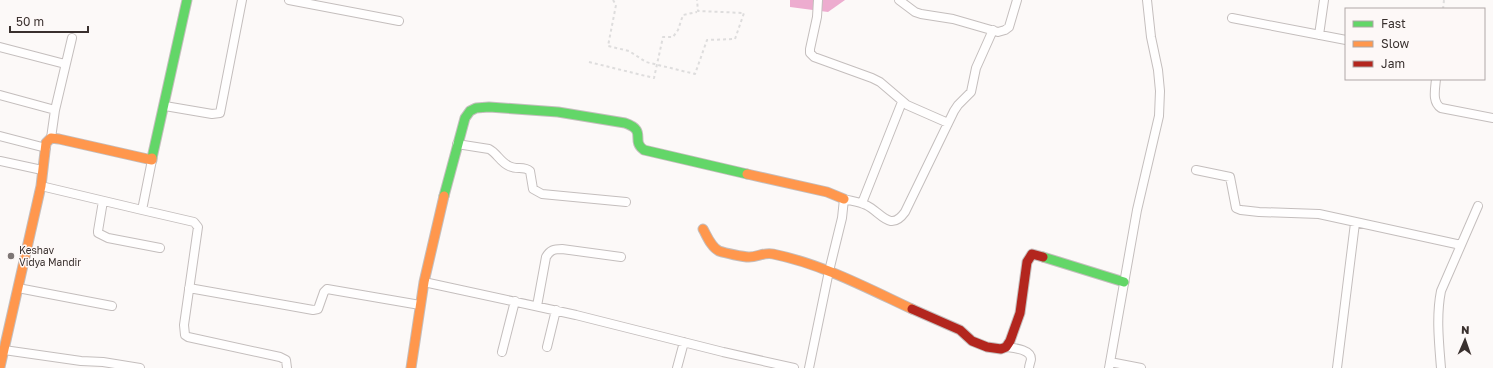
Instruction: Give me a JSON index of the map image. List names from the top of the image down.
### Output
{
  "places": ["Keshav Vidya Mandir"],
  "legend": ["Fast", "Slow", "Jam"],
  "scale_bar": "50 m",
  "north": "top"
}
